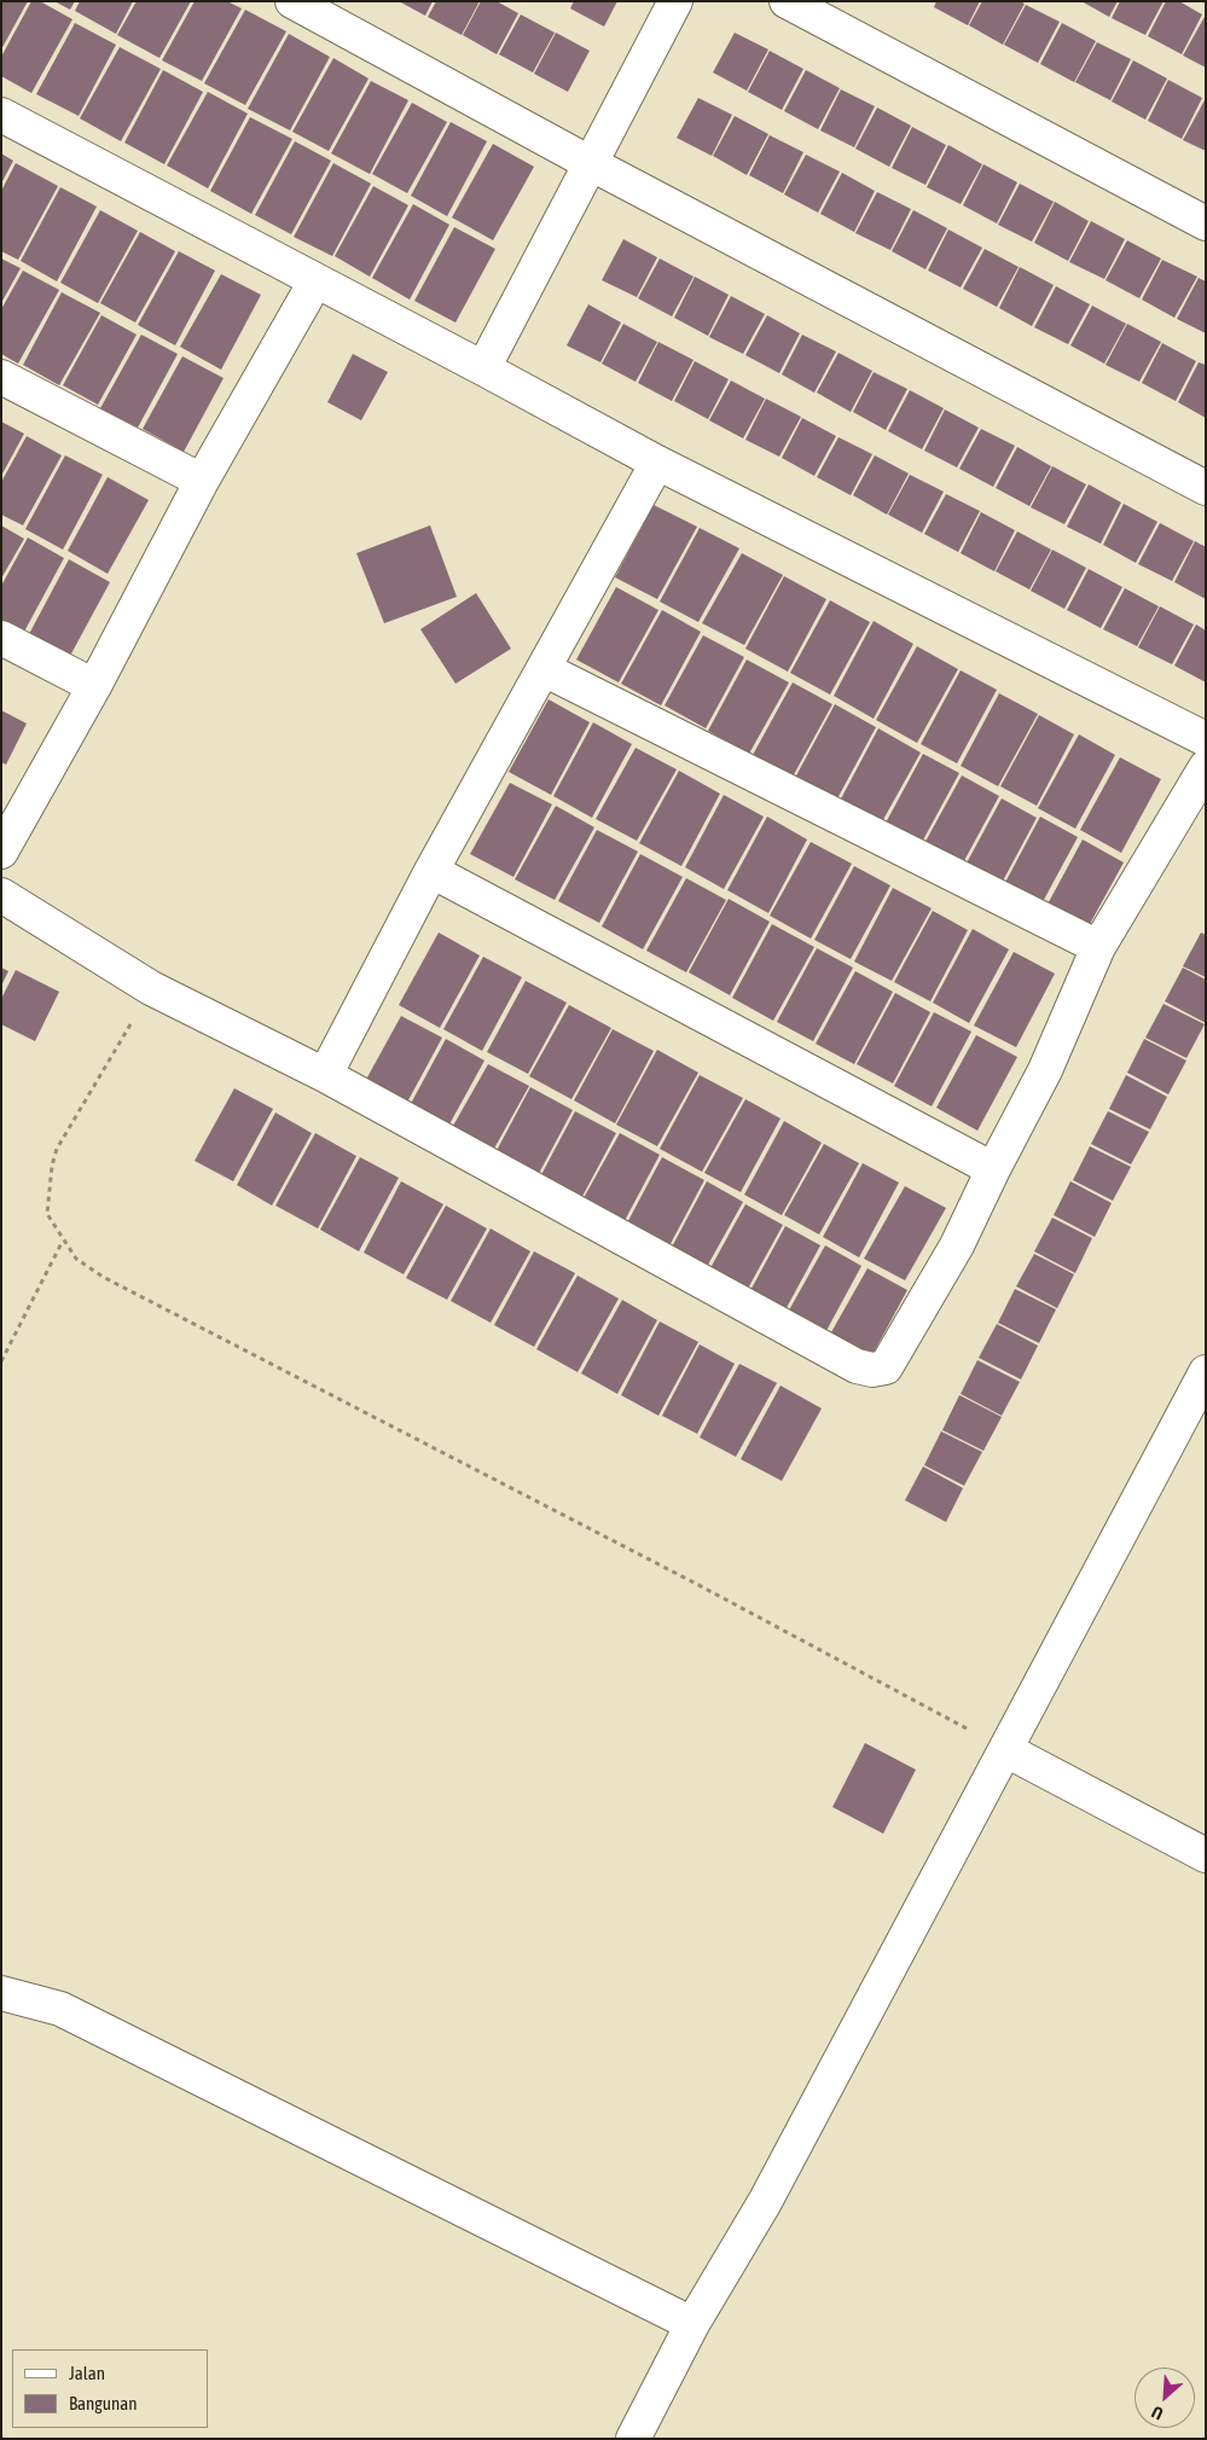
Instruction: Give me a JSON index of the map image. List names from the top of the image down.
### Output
{
  "legend": ["Jalan", "Bangunan"],
  "north": "bottom left"
}
